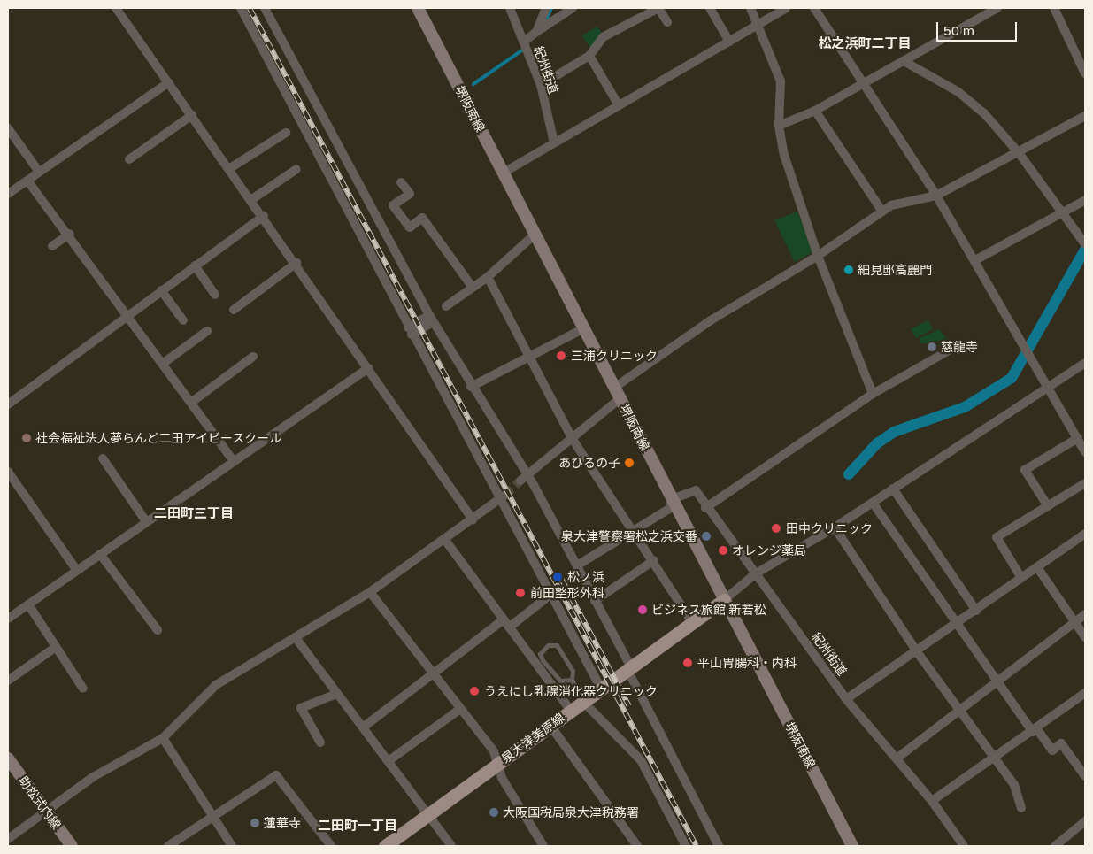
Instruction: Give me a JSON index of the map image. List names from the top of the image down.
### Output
{
  "streets": {
    "main road": ["堺阪南線", "泉大津美原線", "助松式内線"],
    "street": ["紀州街道"]
  },
  "crossings": [
    ["紀州街道", "堺阪南線"],
    ["堺阪南線", "泉大津美原線"]
  ],
  "districts": ["松之浜町二丁目", "二田町三丁目", "二田町一丁目"],
  "places": [
    "細見邸高麗門",
    "慈龍寺",
    "三浦クリニック",
    "社会福祉法人夢らんど二田アイビースクール",
    "あひるの子",
    "田中クリニック",
    "泉大津警察署松之浜交番",
    "オレンジ薬局",
    "松ノ浜",
    "前田整形外科",
    "ビジネス旅館 新若松",
    "平山胃腸科・内科",
    "うえにし乳腺消化器クリニック",
    "大阪国税局泉大津税務署",
    "蓮華寺"
  ],
  "scale_bar": "50 m"
}
